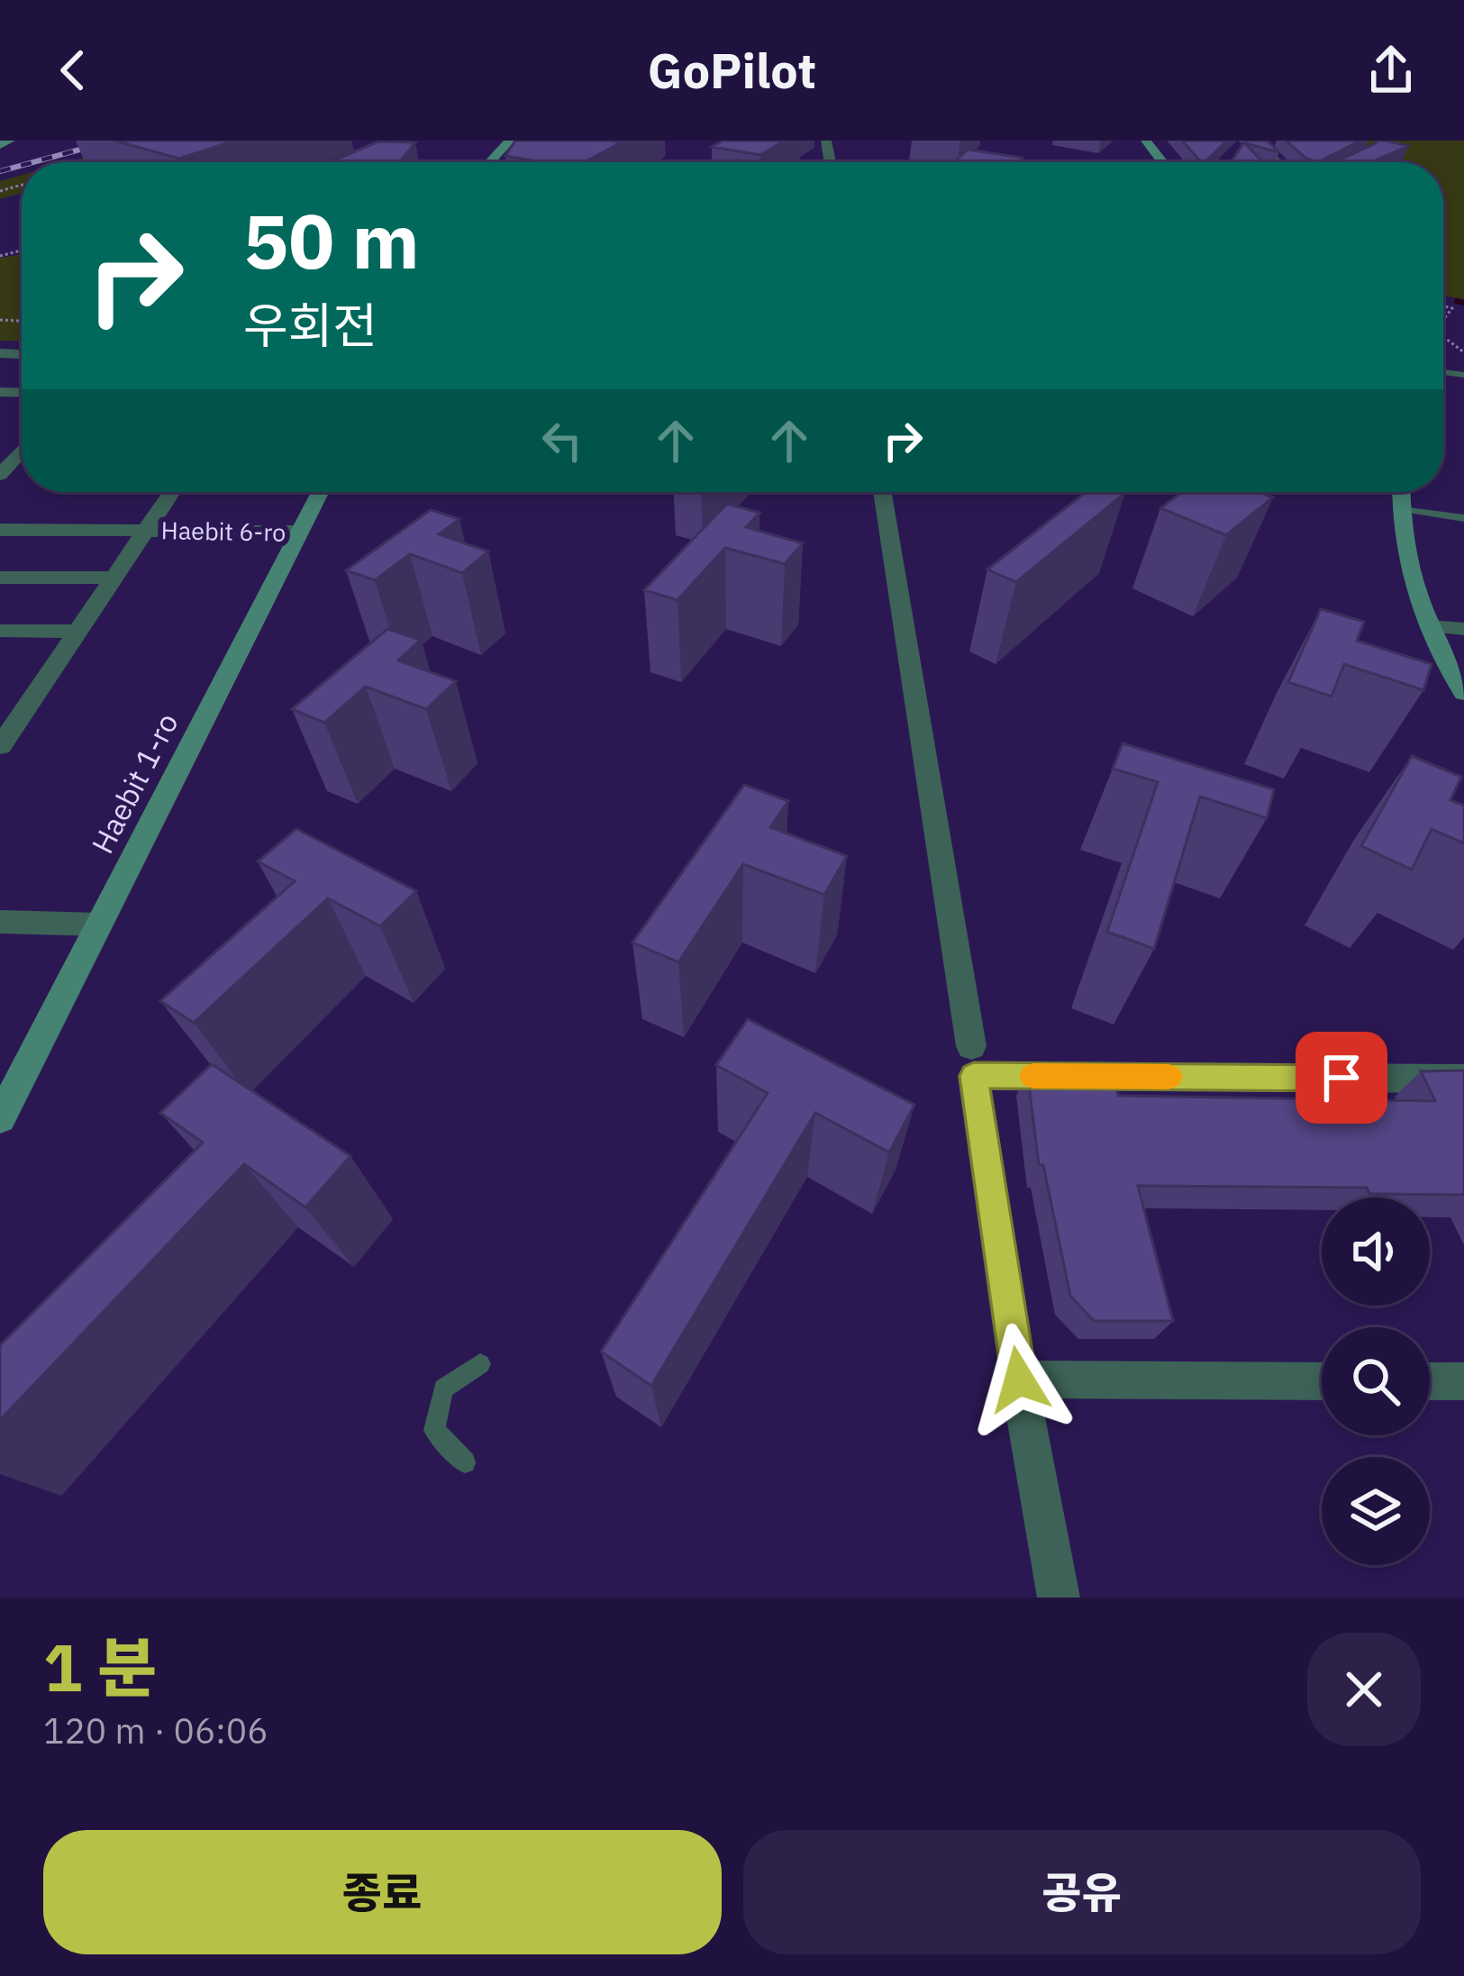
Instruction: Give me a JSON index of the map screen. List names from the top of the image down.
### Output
{
  "streets": {
    "street": ["Haebit 6-ro", "Haebit 1-ro"]
  },
  "crossings": [
    ["Haebit 6-ro", "Haebit 1-ro"]
  ],
  "page": {
    "header": "GoPilot",
    "turn": ["50 m", "우회전"],
    "heading": ["1 분", "120 m · 06:06"],
    "buttons": ["종료", "공유"]
  }
}
